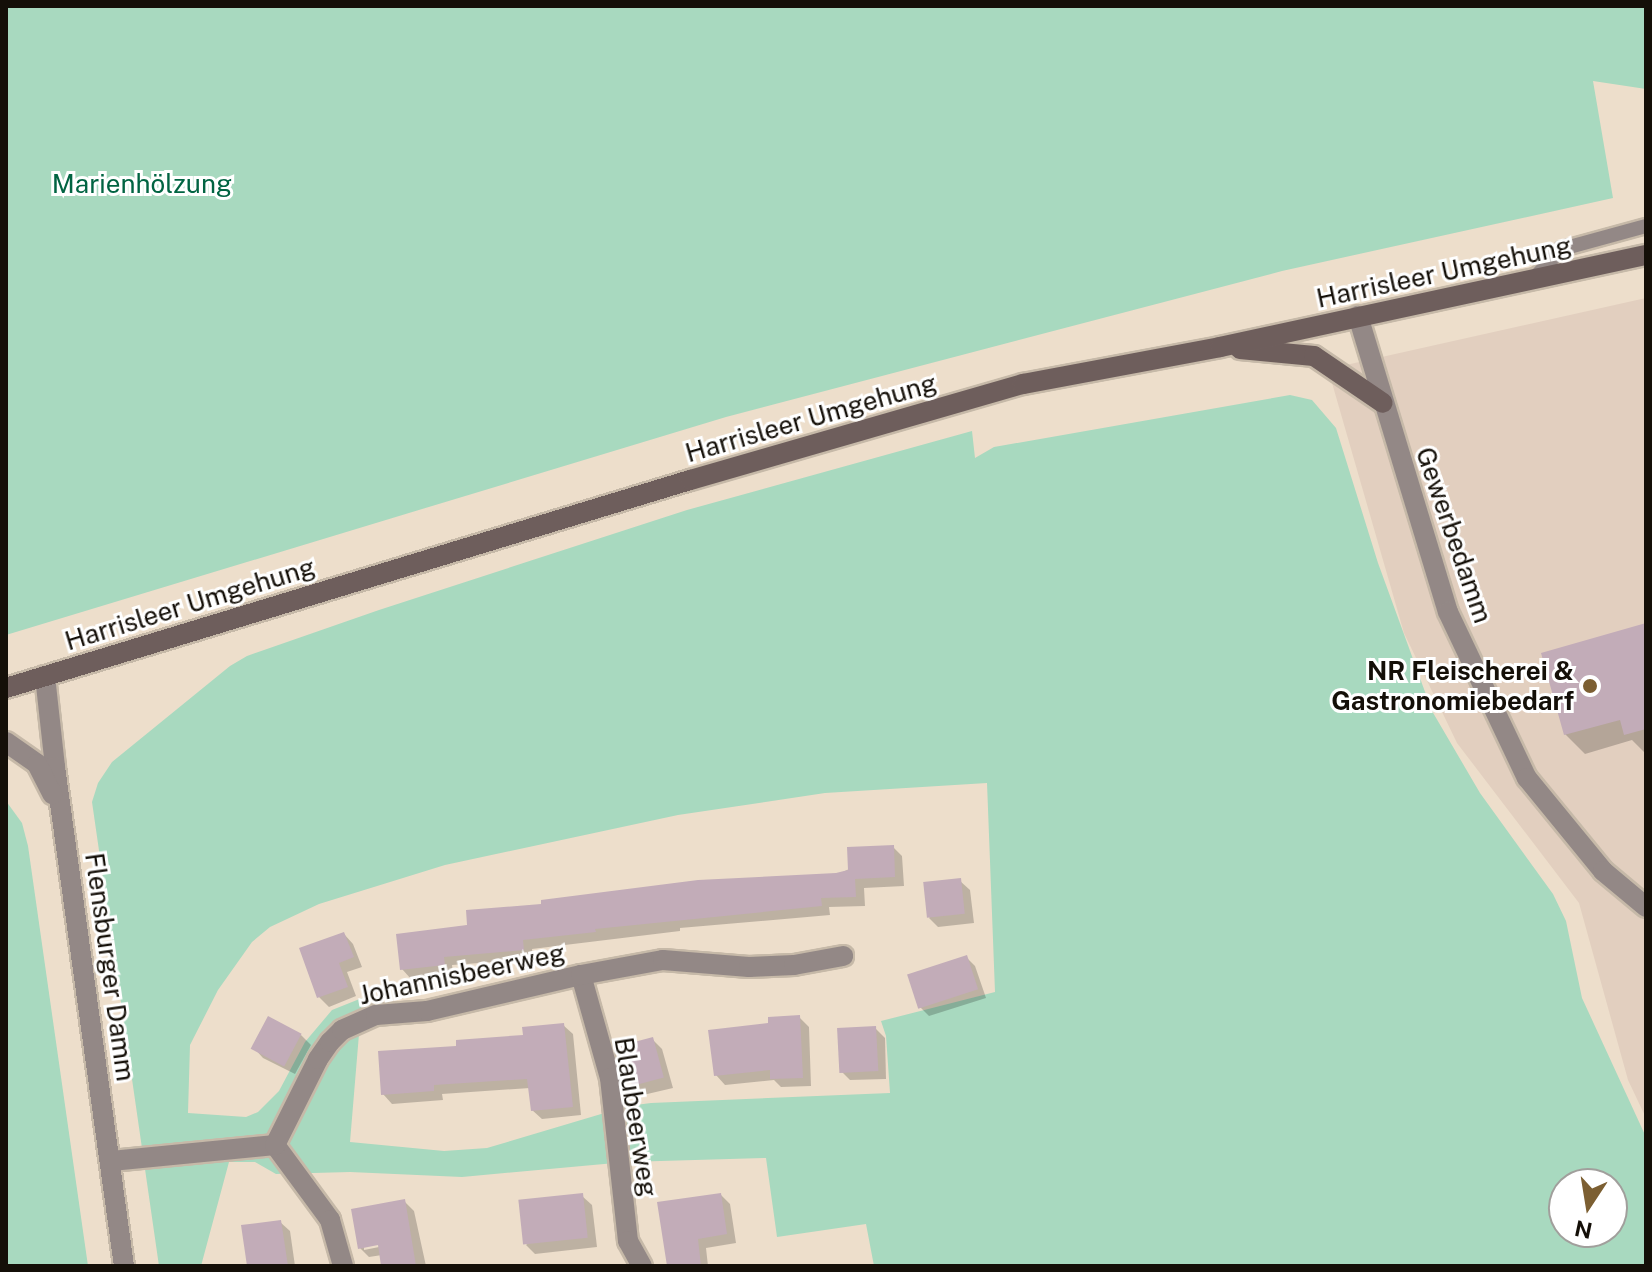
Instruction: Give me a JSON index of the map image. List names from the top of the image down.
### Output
{
  "streets": {
    "main road": ["Harrisleer Umgehung"],
    "street": [
      "Gewerbedamm",
      "Flensburger Damm",
      "Johannisbeerweg",
      "Blaubeerweg"
    ]
  },
  "crossings": [
    ["Harrisleer Umgehung", "Gewerbedamm"],
    ["Harrisleer Umgehung", "Flensburger Damm"],
    ["Johannisbeerweg", "Blaubeerweg"]
  ],
  "parks": ["Marienhölzung"],
  "places": ["NR Fleischerei & Gastronomiebedarf"],
  "north": "bottom"
}
